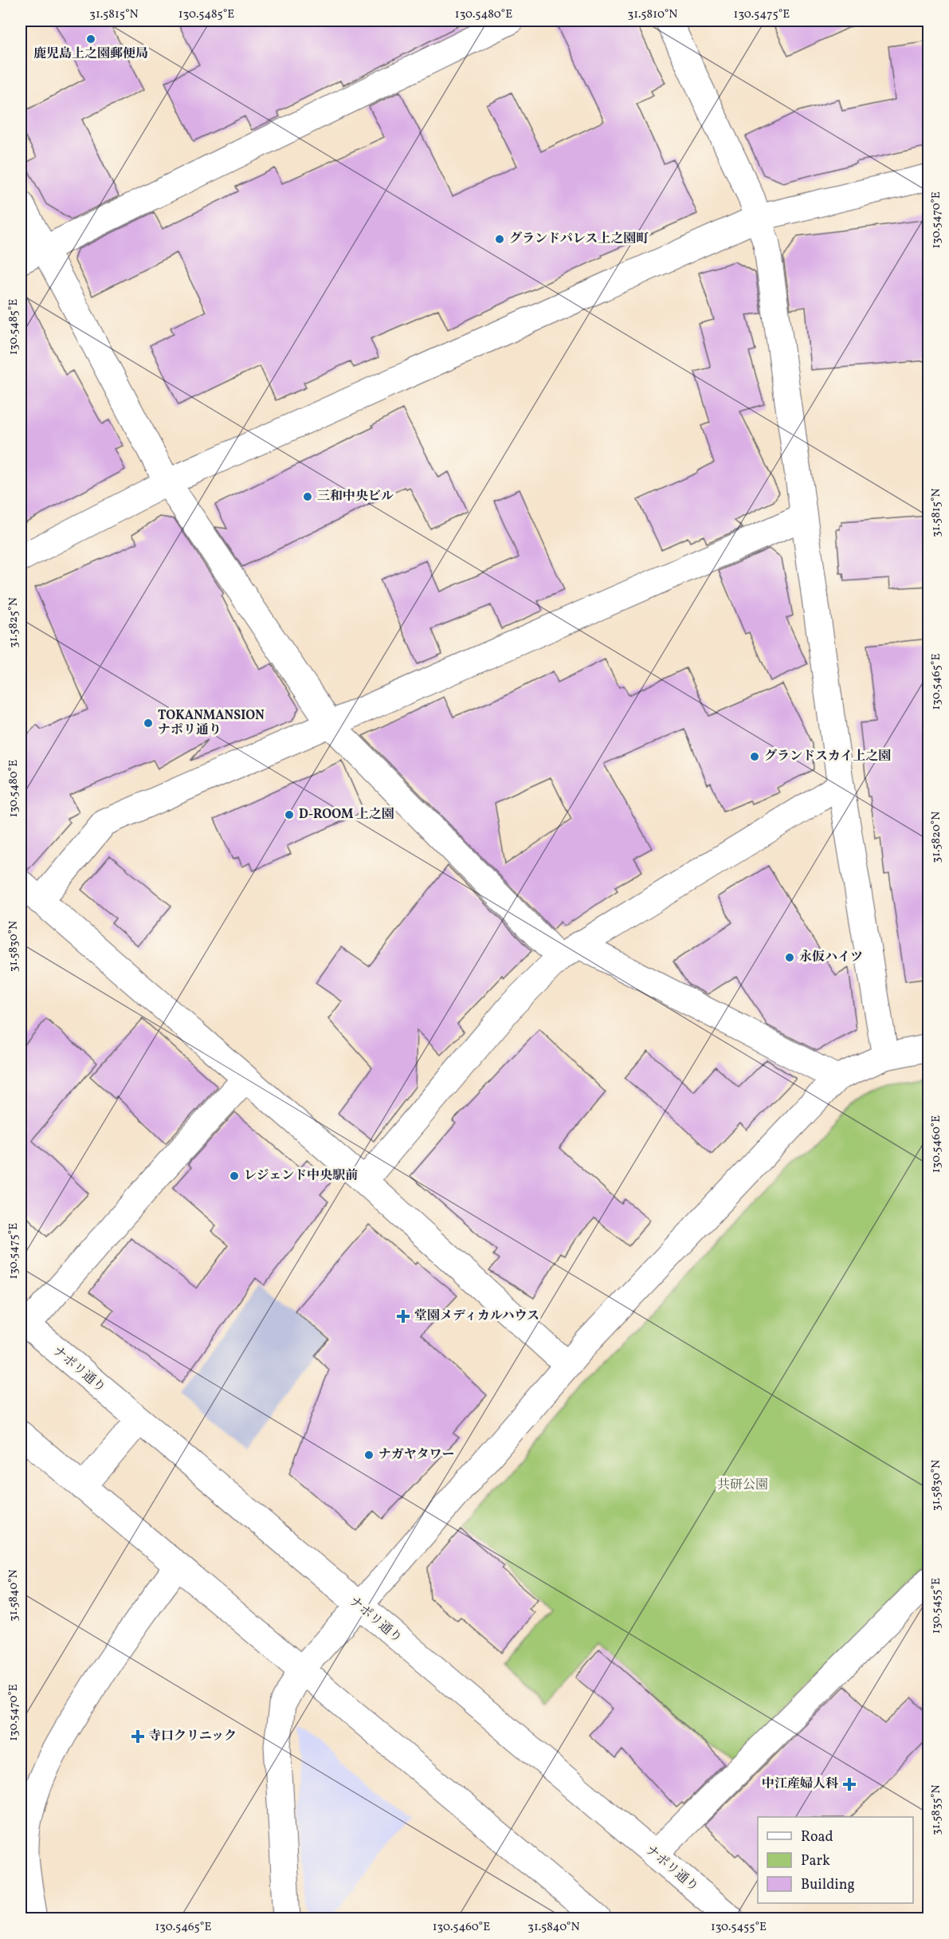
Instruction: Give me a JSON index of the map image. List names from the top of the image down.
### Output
{
  "streets": {
    "street": ["ナポリ通り"]
  },
  "parks": ["共研公園"],
  "places": {
    "other": [
      "鹿児島上之園郵便局",
      "グランドパレス上之園町",
      "三和中央ビル",
      "TOKANMANSION ナポリ通り",
      "グランドスカイ上之園",
      "D-ROOM 上之園",
      "永仮ハイツ",
      "レジェンド中央駅前",
      "ナガヤタワー"
    ],
    "health": ["堂園メディカルハウス", "寺口クリニック", "中江産婦人科"]
  },
  "legend": ["Road", "Park", "Building"],
  "coordinates": [
    "31.5815°N",
    "130.5485°E",
    "130.5480°E",
    "31.5810°N",
    "130.5475°E",
    "130.5470°E",
    "31.5825°N",
    "130.5465°E",
    "31.5820°N",
    "31.5830°N",
    "130.5460°E",
    "31.5840°N",
    "130.5455°E",
    "31.5835°N"
  ]
}
